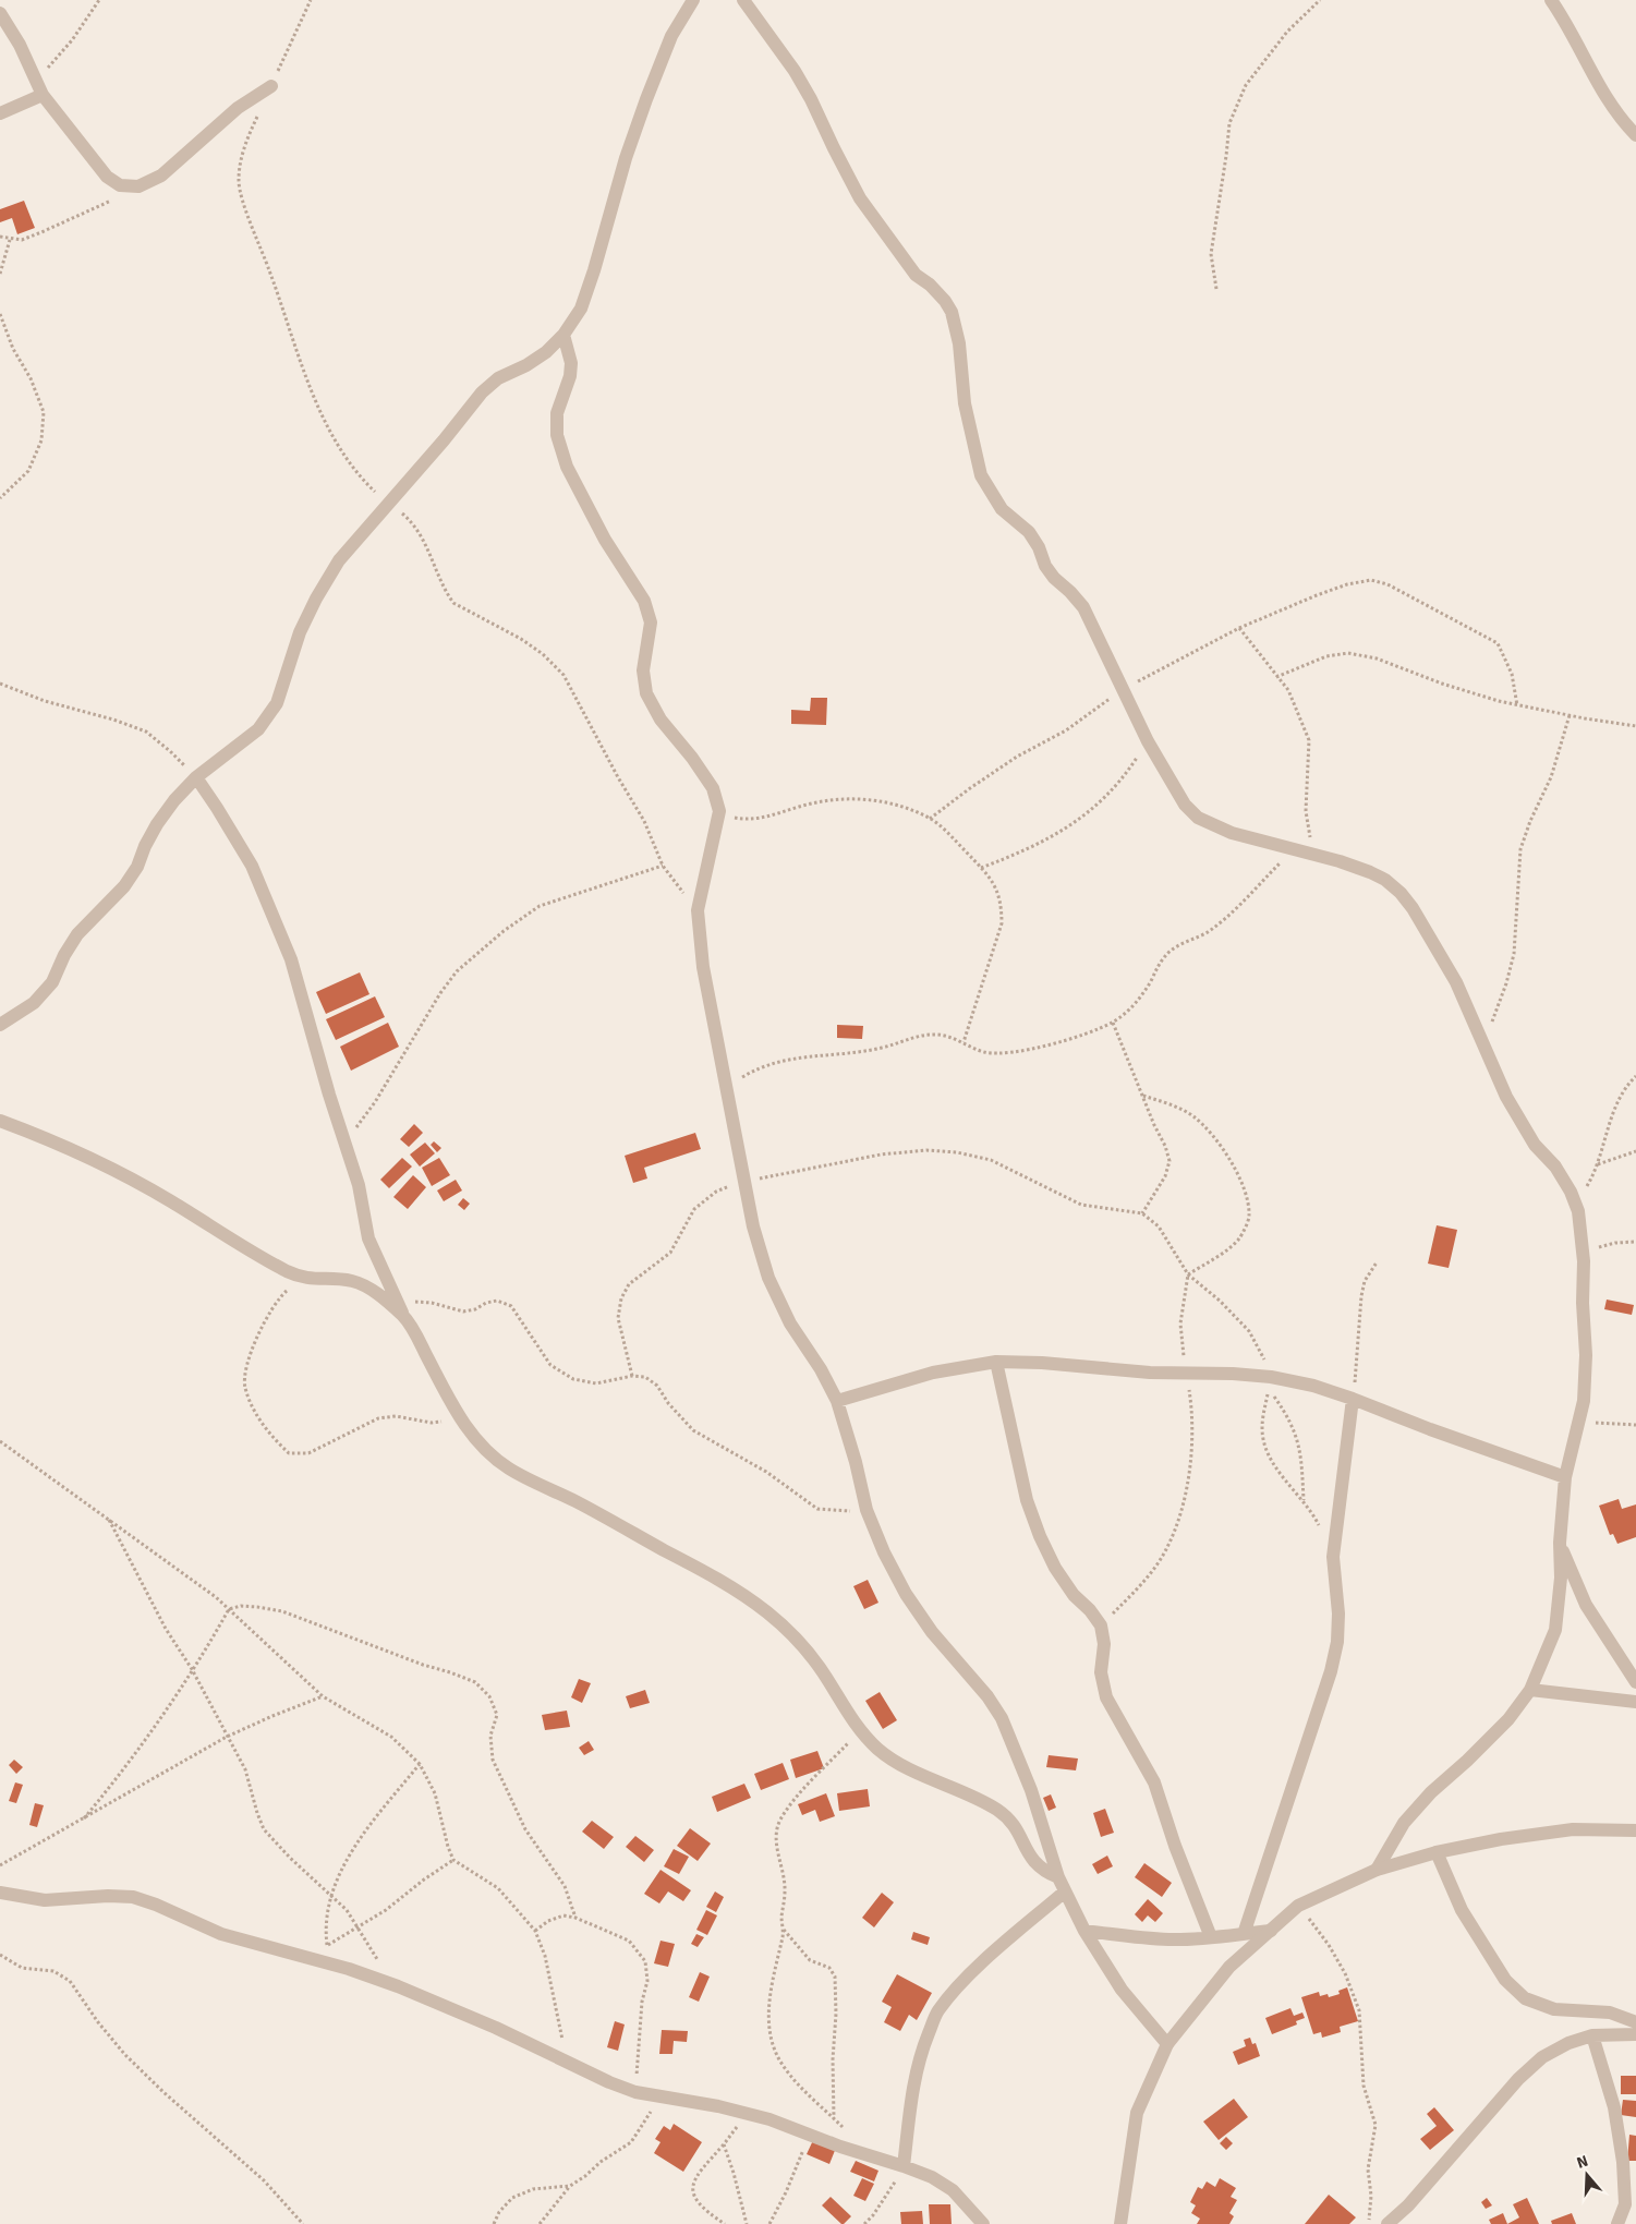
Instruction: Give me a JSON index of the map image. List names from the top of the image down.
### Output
{
  "north": "top"
}
